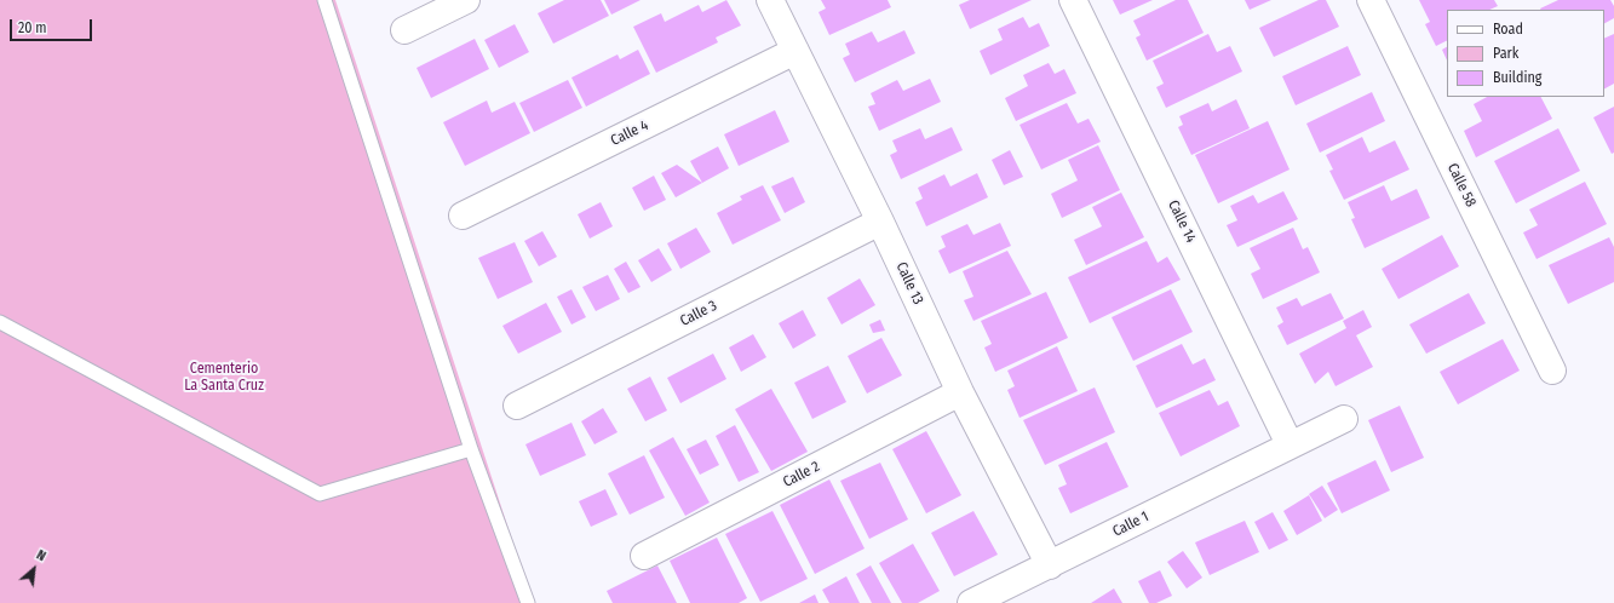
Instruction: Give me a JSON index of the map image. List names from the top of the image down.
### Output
{
  "streets": {
    "street": [
      "Calle 4",
      "Calle 58",
      "Calle 14",
      "Calle 13",
      "Calle 3",
      "Calle 2",
      "Calle 1"
    ]
  },
  "crossings": [
    ["Calle 4", "Calle 13"],
    ["Calle 14", "Calle 1"],
    ["Calle 13", "Calle 3"],
    ["Calle 13", "Calle 2"],
    ["Calle 13", "Calle 1"]
  ],
  "parks": ["Cementerio La Santa Cruz"],
  "legend": ["Road", "Park", "Building"],
  "scale_bar": "20 m",
  "north": "top right"
}
